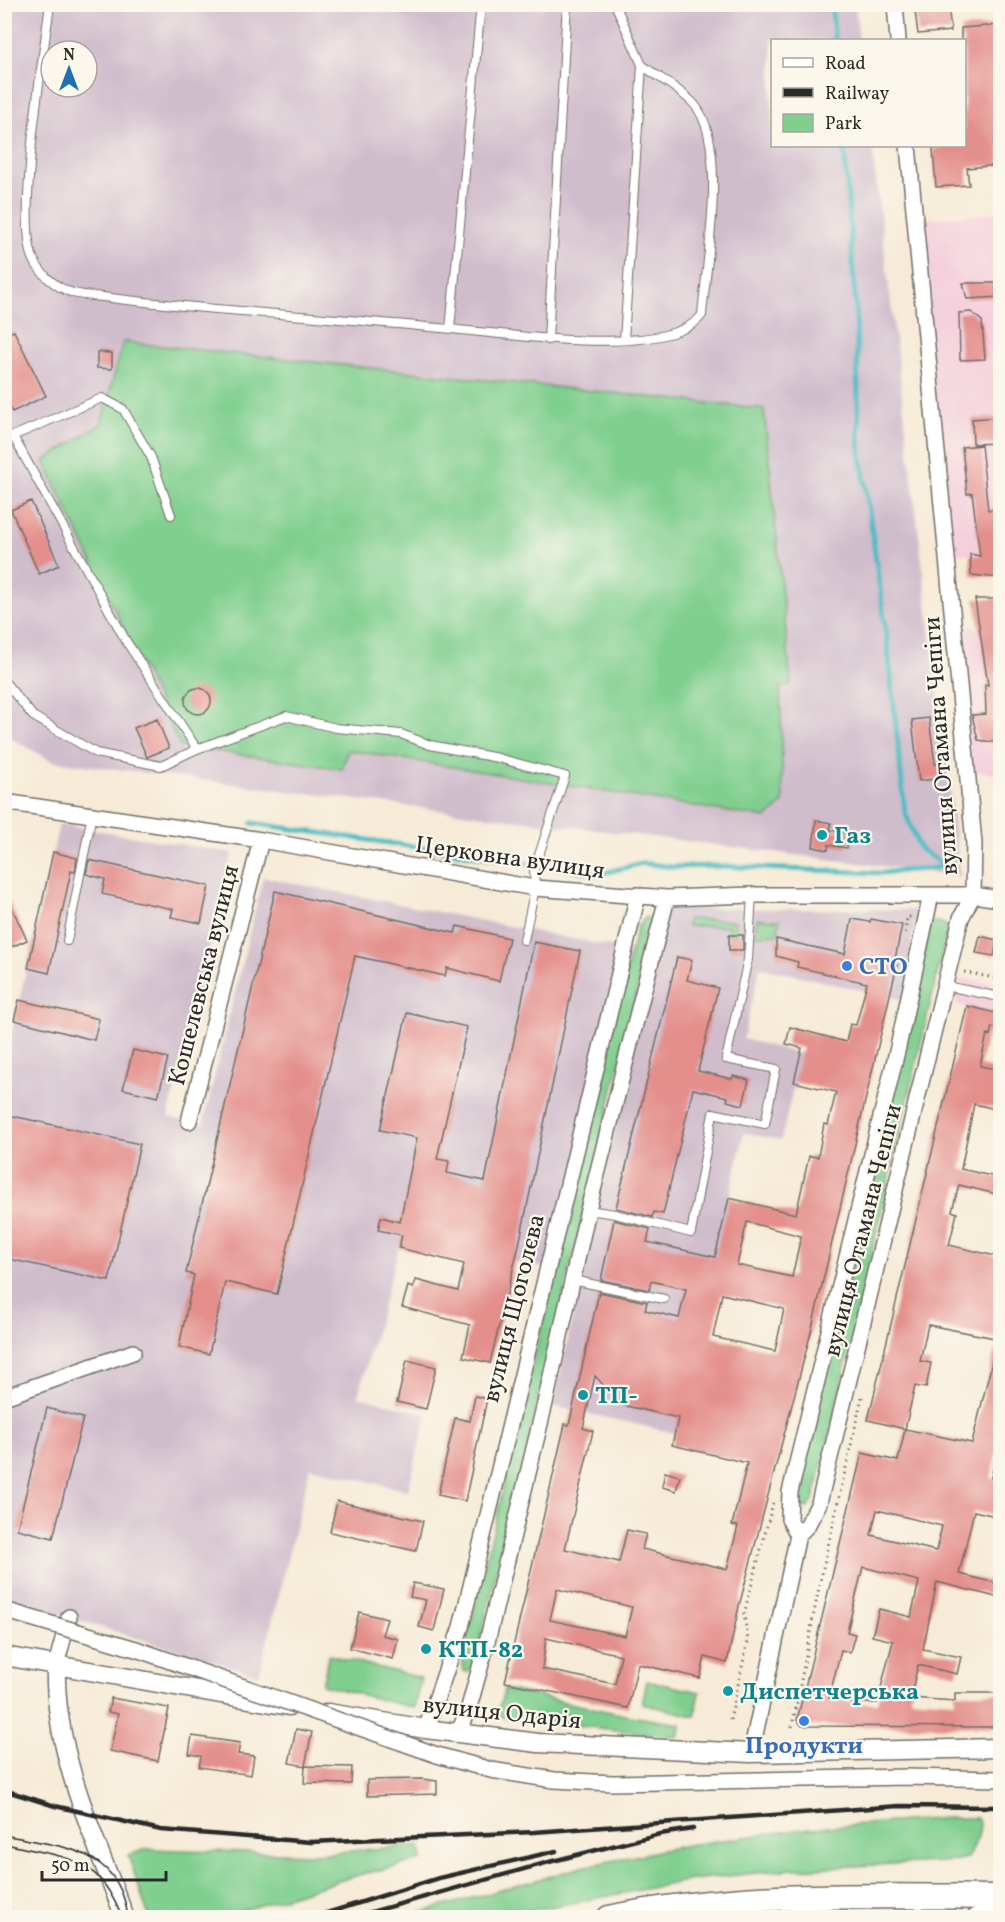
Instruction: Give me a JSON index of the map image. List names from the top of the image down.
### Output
{
  "streets": {
    "street": [
      "вулиця Отамана Чепіги",
      "Церковна вулиця",
      "Кошелевська вулиця",
      "вулиця Щоголєва",
      "вулиця Одарія"
    ]
  },
  "crossings": [
    ["вулиця Отамана Чепіги", "Церковна вулиця"],
    ["вулиця Отамана Чепіги", "вулиця Одарія"],
    ["Церковна вулиця", "Кошелевська вулиця"],
    ["Церковна вулиця", "вулиця Щоголєва"],
    ["вулиця Щоголєва", "вулиця Одарія"]
  ],
  "places": [
    "Газ",
    "СТО",
    "ТП-",
    "КТП-82",
    "Диспетчерська",
    "Продукти"
  ],
  "legend": ["Road", "Railway", "Park"],
  "scale_bar": "50 m",
  "north": "top"
}
